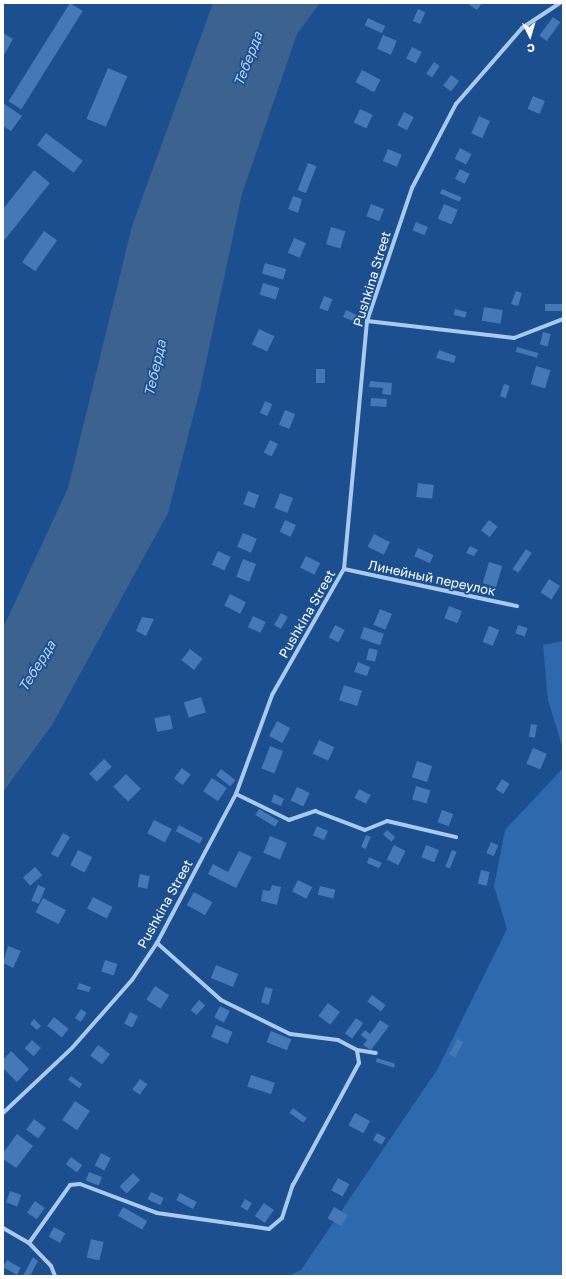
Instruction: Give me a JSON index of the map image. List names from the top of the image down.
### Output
{
  "streets": {
    "street": ["Pushkina Street", "Линейный переулок"]
  },
  "crossings": [
    ["Pushkina Street", "Линейный переулок"]
  ],
  "water": ["Теберда"],
  "north": "bottom"
}
